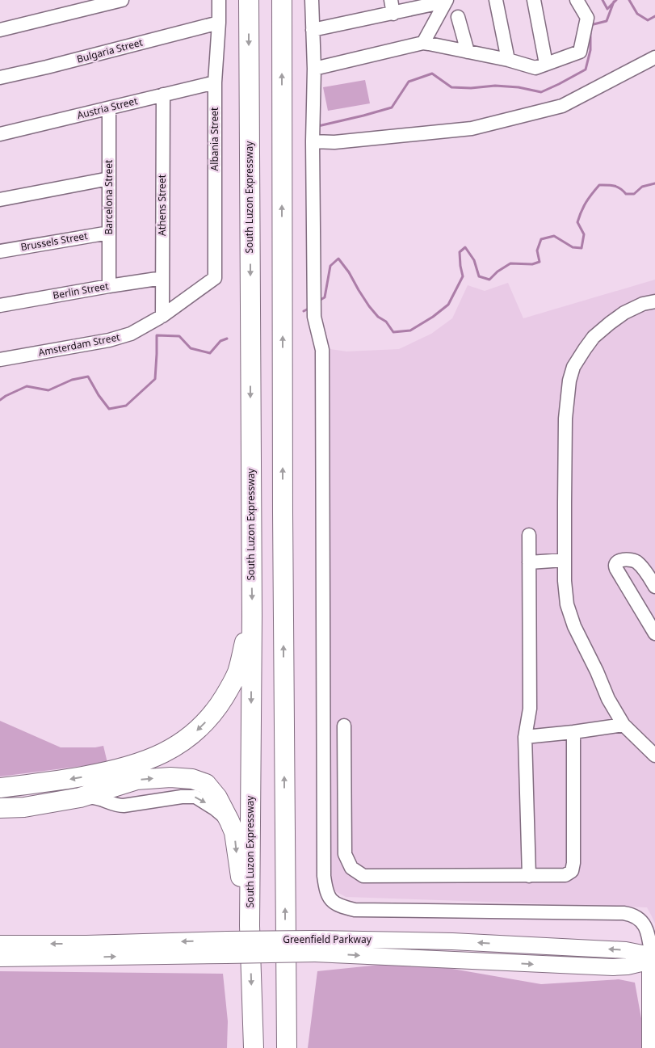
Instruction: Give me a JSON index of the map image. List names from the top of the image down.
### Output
{
  "streets": {
    "highway": ["South Luzon Expressway"],
    "main road": ["Greenfield Parkway"],
    "street": [
      "Bulgaria Street",
      "Austria Street",
      "Albania Street",
      "Barcelona Street",
      "Athens Street",
      "Brussels Street",
      "Berlin Street",
      "Amsterdam Street"
    ]
  },
  "crossings": [
    ["Bulgaria Street", "Albania Street"],
    ["Austria Street", "Albania Street"],
    ["Austria Street", "Barcelona Street"],
    ["Austria Street", "Athens Street"],
    ["Albania Street", "Amsterdam Street"],
    ["Barcelona Street", "Brussels Street"],
    ["Barcelona Street", "Berlin Street"],
    ["Athens Street", "Berlin Street"],
    ["Athens Street", "Amsterdam Street"]
  ]
}
